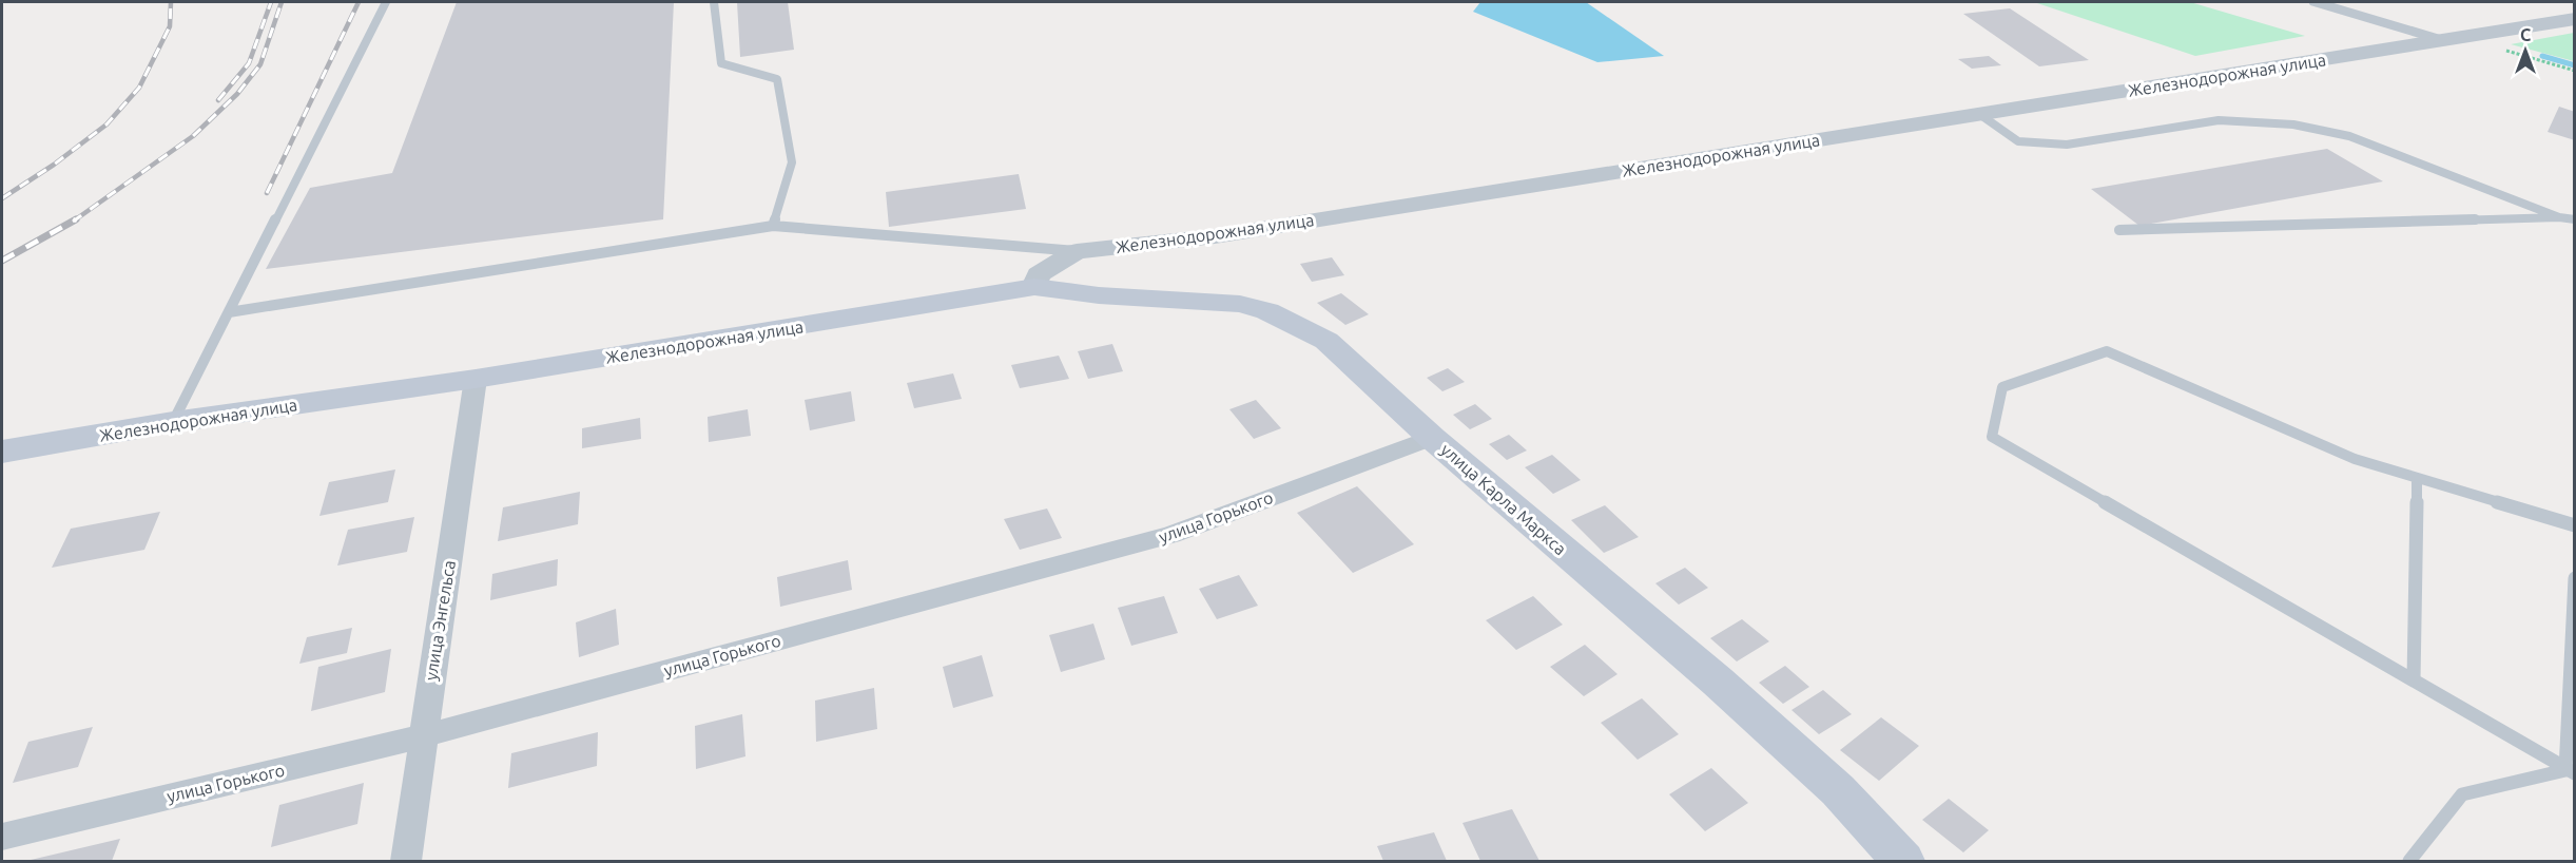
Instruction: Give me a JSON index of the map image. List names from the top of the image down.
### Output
{
  "streets": {
    "main road": ["Железнодорожная улица", "улица Карла Маркса"],
    "street": ["улица Горького", "улица Энгельса"]
  },
  "crossings": [
    ["Железнодорожная улица", "улица Карла Маркса"],
    ["Железнодорожная улица", "улица Энгельса"],
    ["улица Карла Маркса", "улица Горького"],
    ["улица Горького", "улица Энгельса"]
  ],
  "north": "top"
}
